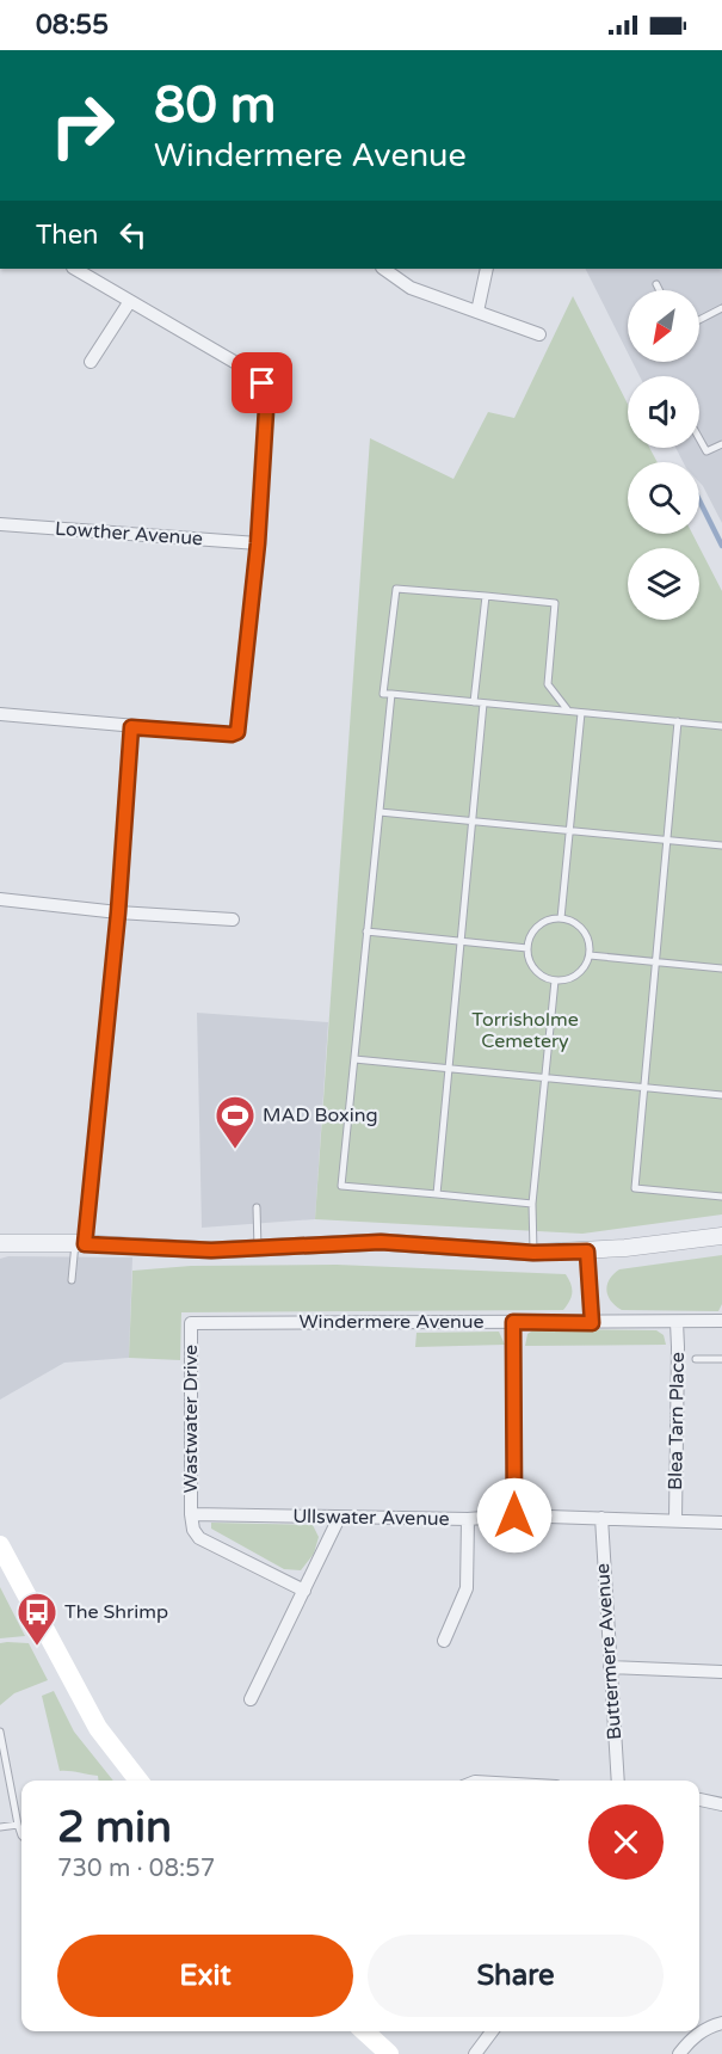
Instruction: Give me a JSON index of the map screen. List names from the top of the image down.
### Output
{
  "streets": {
    "street": [
      "Lowther Avenue",
      "Windermere Avenue",
      "Wastwater Drive",
      "Blea Tarn Place",
      "Ullswater Avenue",
      "Buttermere Avenue"
    ]
  },
  "crossings": [
    ["Windermere Avenue", "Wastwater Drive"],
    ["Windermere Avenue", "Blea Tarn Place"],
    ["Wastwater Drive", "Ullswater Avenue"],
    ["Blea Tarn Place", "Ullswater Avenue"],
    ["Ullswater Avenue", "Buttermere Avenue"]
  ],
  "parks": ["Torrisholme Cemetery"],
  "places": {
    "sports": ["MAD Boxing"],
    "bus stop": ["The Shrimp"]
  },
  "north": "bottom left",
  "page": {
    "status": "08:55",
    "turn": ["80 m", "Windermere Avenue"],
    "then": "Then",
    "heading": ["2 min", "730 m · 08:57"],
    "buttons": ["Exit", "Share"]
  }
}
